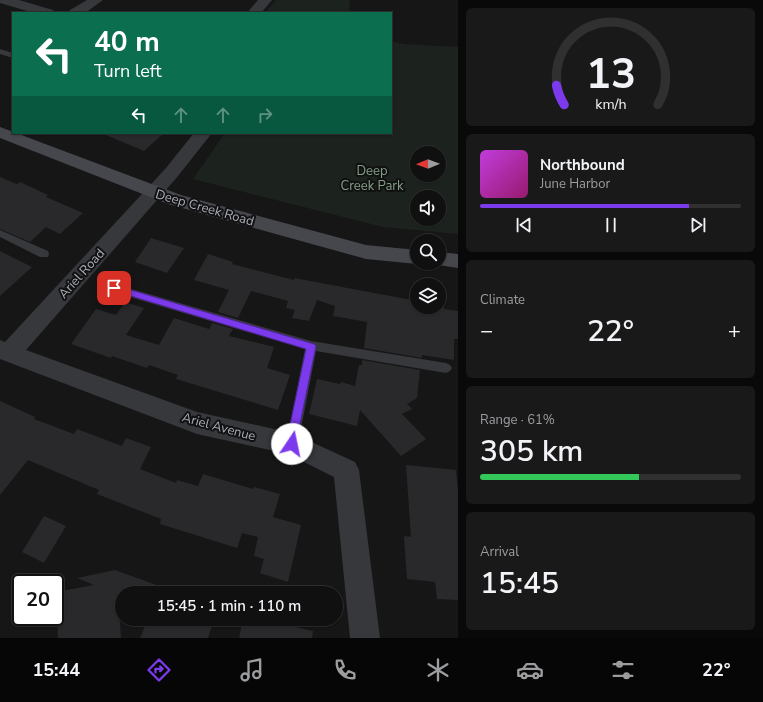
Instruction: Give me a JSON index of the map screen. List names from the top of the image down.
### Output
{
  "streets": {
    "street": ["Deep Creek Road", "Ariel Road", "Ariel Avenue"]
  },
  "crossings": [
    ["Deep Creek Road", "Ariel Road"],
    ["Ariel Road", "Ariel Avenue"]
  ],
  "parks": ["Deep Creek Park"],
  "north": "left",
  "page": {
    "turn": ["40 m", "Turn left"],
    "song": ["Northbound", "June Harbor"],
    "tile": [
      "Climate",
      ["Range · 61%", "305 km"],
      ["Arrival", "15:45"]
    ],
    "heat": ["−", "22°", "+"],
    "limit": "20",
    "trip": "15:45 · 1 min · 110 m",
    "tabs": ["15:44", "22°"],
    "gauge": ["13", "km/h"]
  }
}
